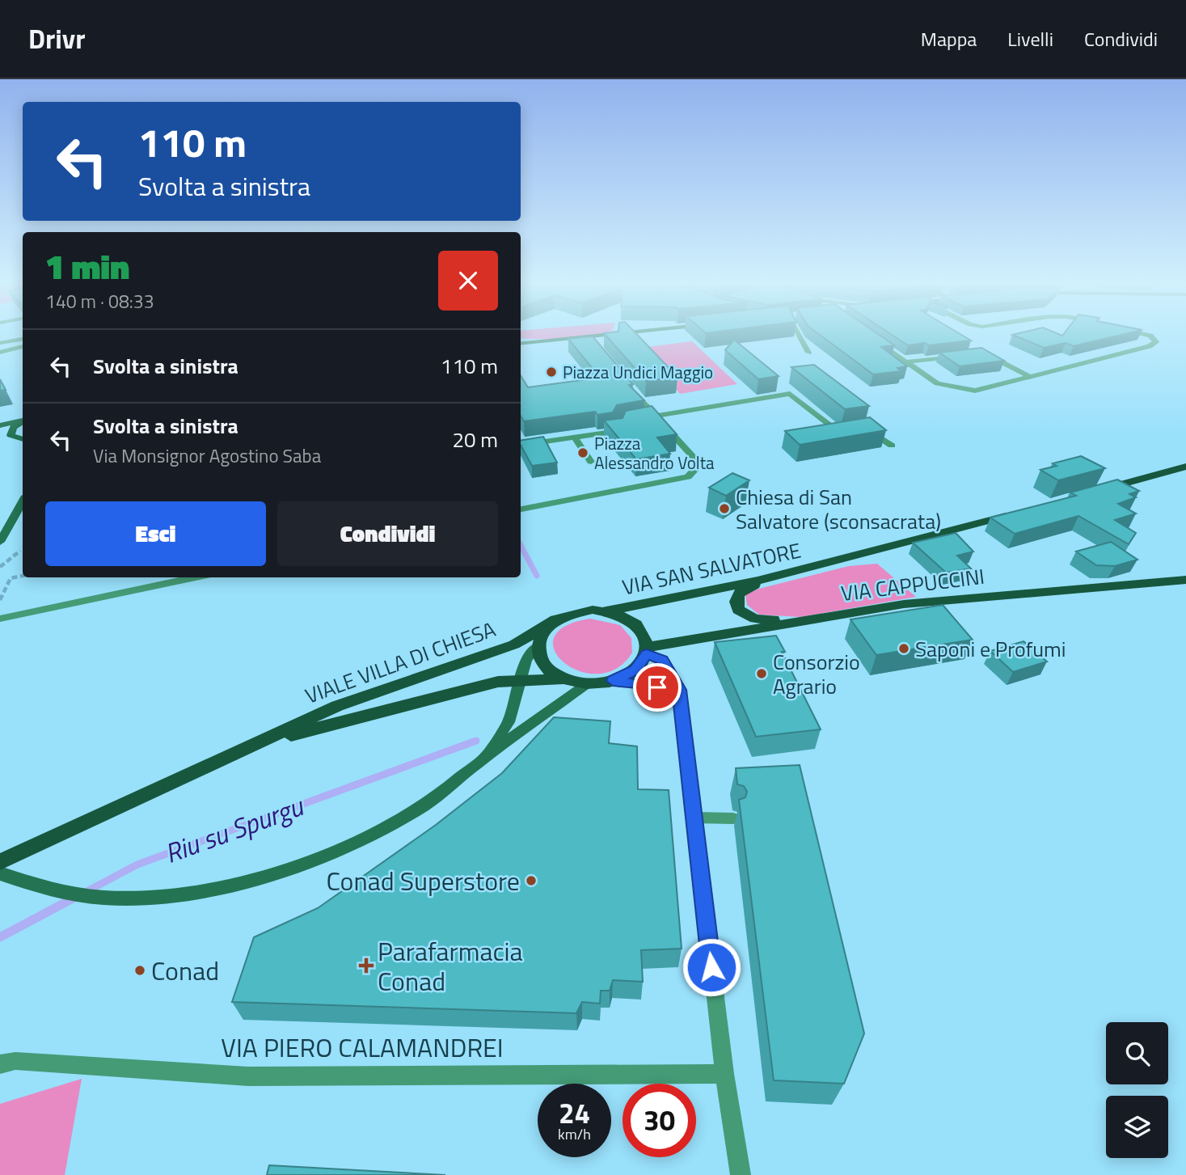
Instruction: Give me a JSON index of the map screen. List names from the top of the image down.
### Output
{
  "streets": {
    "main road": ["VIA SAN SALVATORE", "VIA CAPPUCCINI", "VIALE VILLA DI CHIESA"],
    "street": ["VIA PIERO CALAMANDREI"]
  },
  "crossings": [
    ["VIA SAN SALVATORE", "VIA CAPPUCCINI"],
    ["VIA SAN SALVATORE", "VIALE VILLA DI CHIESA"],
    ["VIA CAPPUCCINI", "VIALE VILLA DI CHIESA"]
  ],
  "water": ["Riu su Spurgu"],
  "places": {
    "other": [
      "Piazza Undici Maggio",
      "Piazza Alessandro Volta",
      "Chiesa di San Salvatore (sconsacrata)",
      "Saponi e Profumi",
      "Consorzio Agrario",
      "Conad Superstore",
      "Conad"
    ],
    "health": ["Parafarmacia Conad"]
  },
  "page": {
    "header": "Drivr",
    "nav": ["Mappa", "Livelli", "Condividi"],
    "turn": ["110 m", "Svolta a sinistra"],
    "heading": ["1 min", "140 m · 08:33"],
    "list": [
      {
        "name": "Svolta a sinistra",
        "value": "110 m"
      },
      {
        "name": "Svolta a sinistra",
        "note": "Via Monsignor Agostino Saba",
        "value": "20 m"
      }
    ],
    "buttons": ["Esci", "Condividi"],
    "speed": "24 km/h",
    "limit": "30"
  }
}
